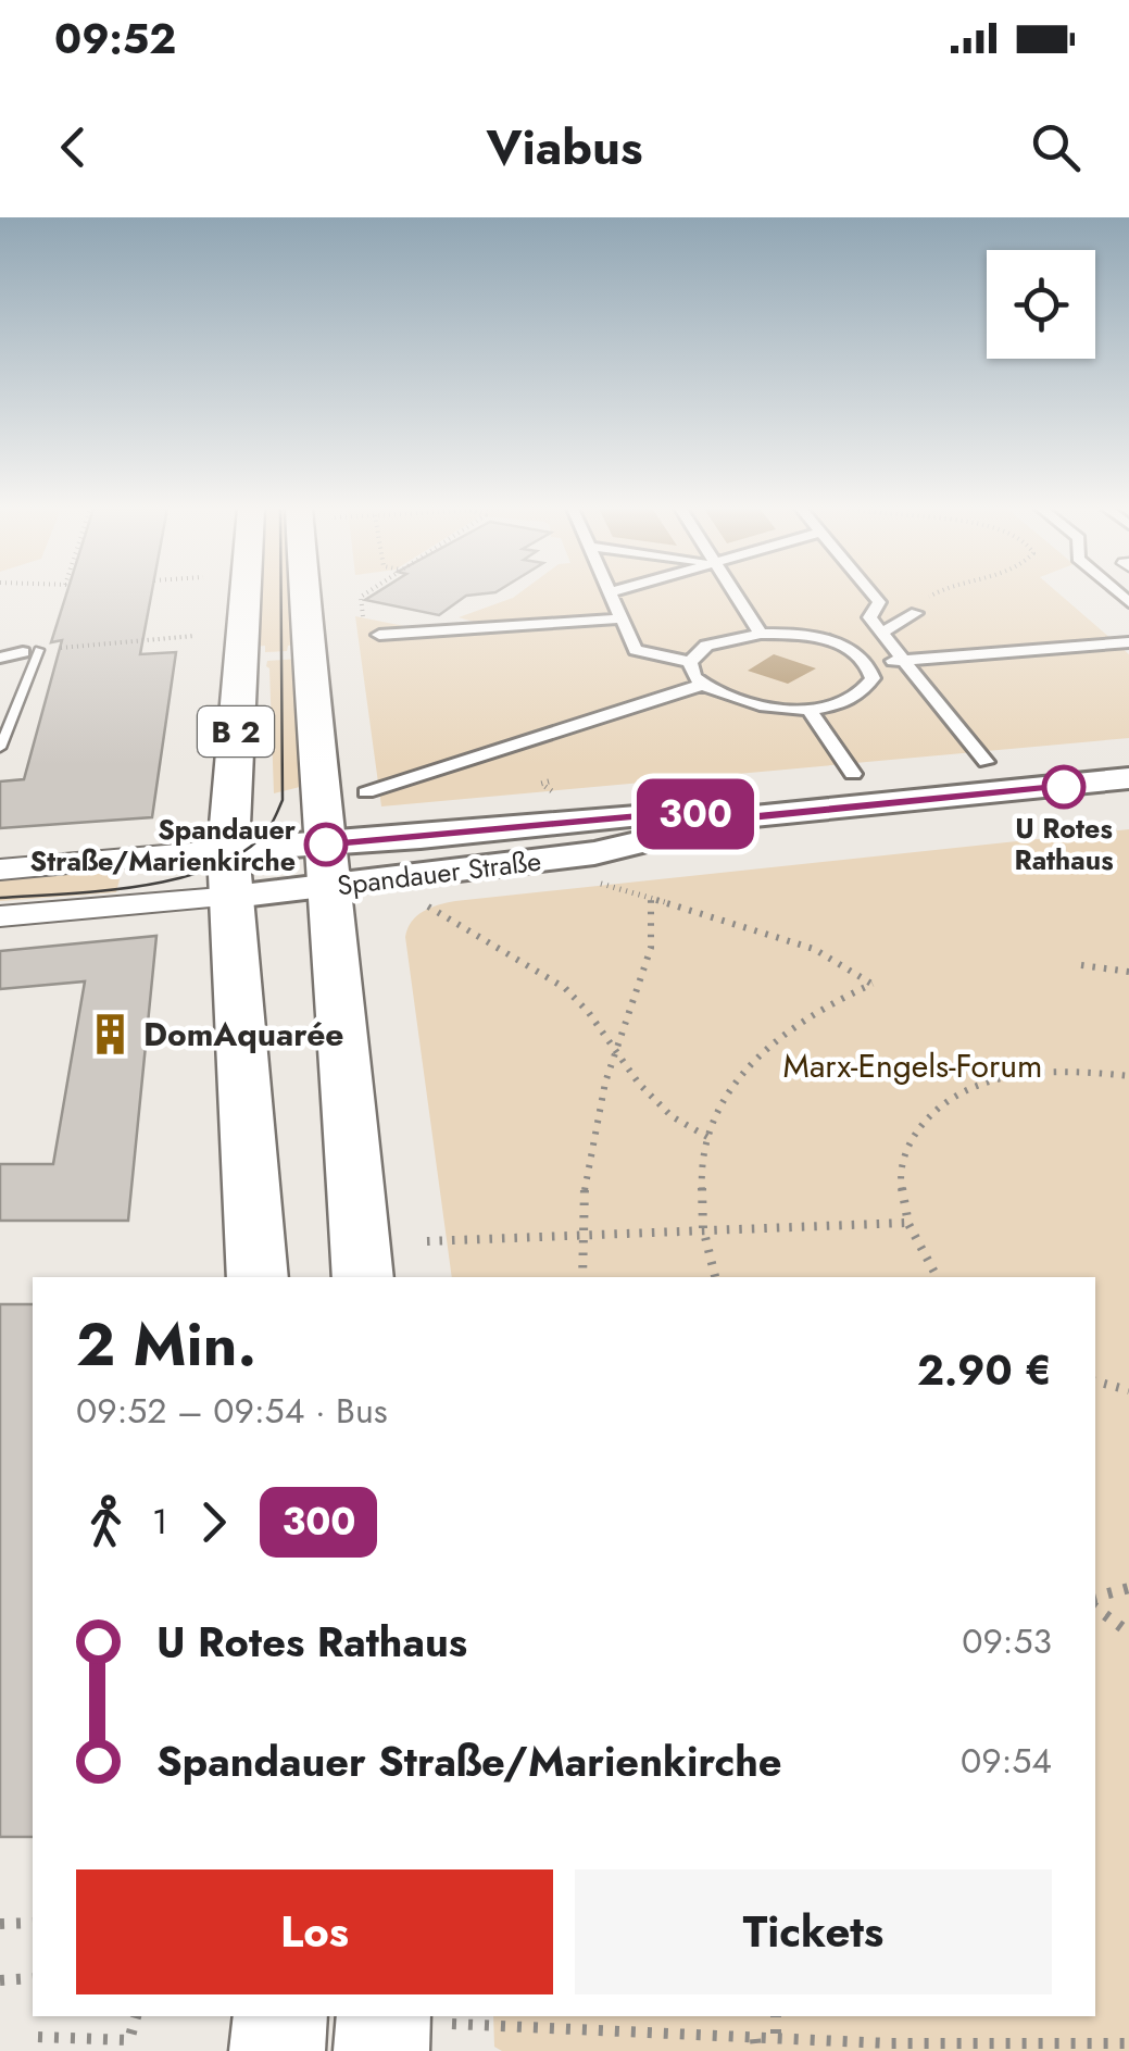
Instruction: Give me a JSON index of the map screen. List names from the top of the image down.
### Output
{
  "streets": {
    "main road": ["B 2", "Spandauer Straße"]
  },
  "crossings": [
    ["B 2", "Spandauer Straße"]
  ],
  "parks": ["Marx-Engels-Forum"],
  "places": {
    "other": ["U Rotes Rathaus", "Spandauer Straße/Marienkirche"],
    "building": ["DomAquarée"]
  },
  "lines": ["bus line 300"],
  "page": {
    "status": "09:52",
    "header": "Viabus",
    "on_map": "300",
    "heading": ["2 Min.", "09:52 – 09:54 · Bus", "2.90 €"],
    "legs": ["1", "300"],
    "list": [
      {
        "name": "U Rotes Rathaus",
        "value": "09:53"
      },
      {
        "name": "Spandauer Straße/Marienkirche",
        "value": "09:54"
      }
    ],
    "buttons": ["Los", "Tickets"]
  }
}
